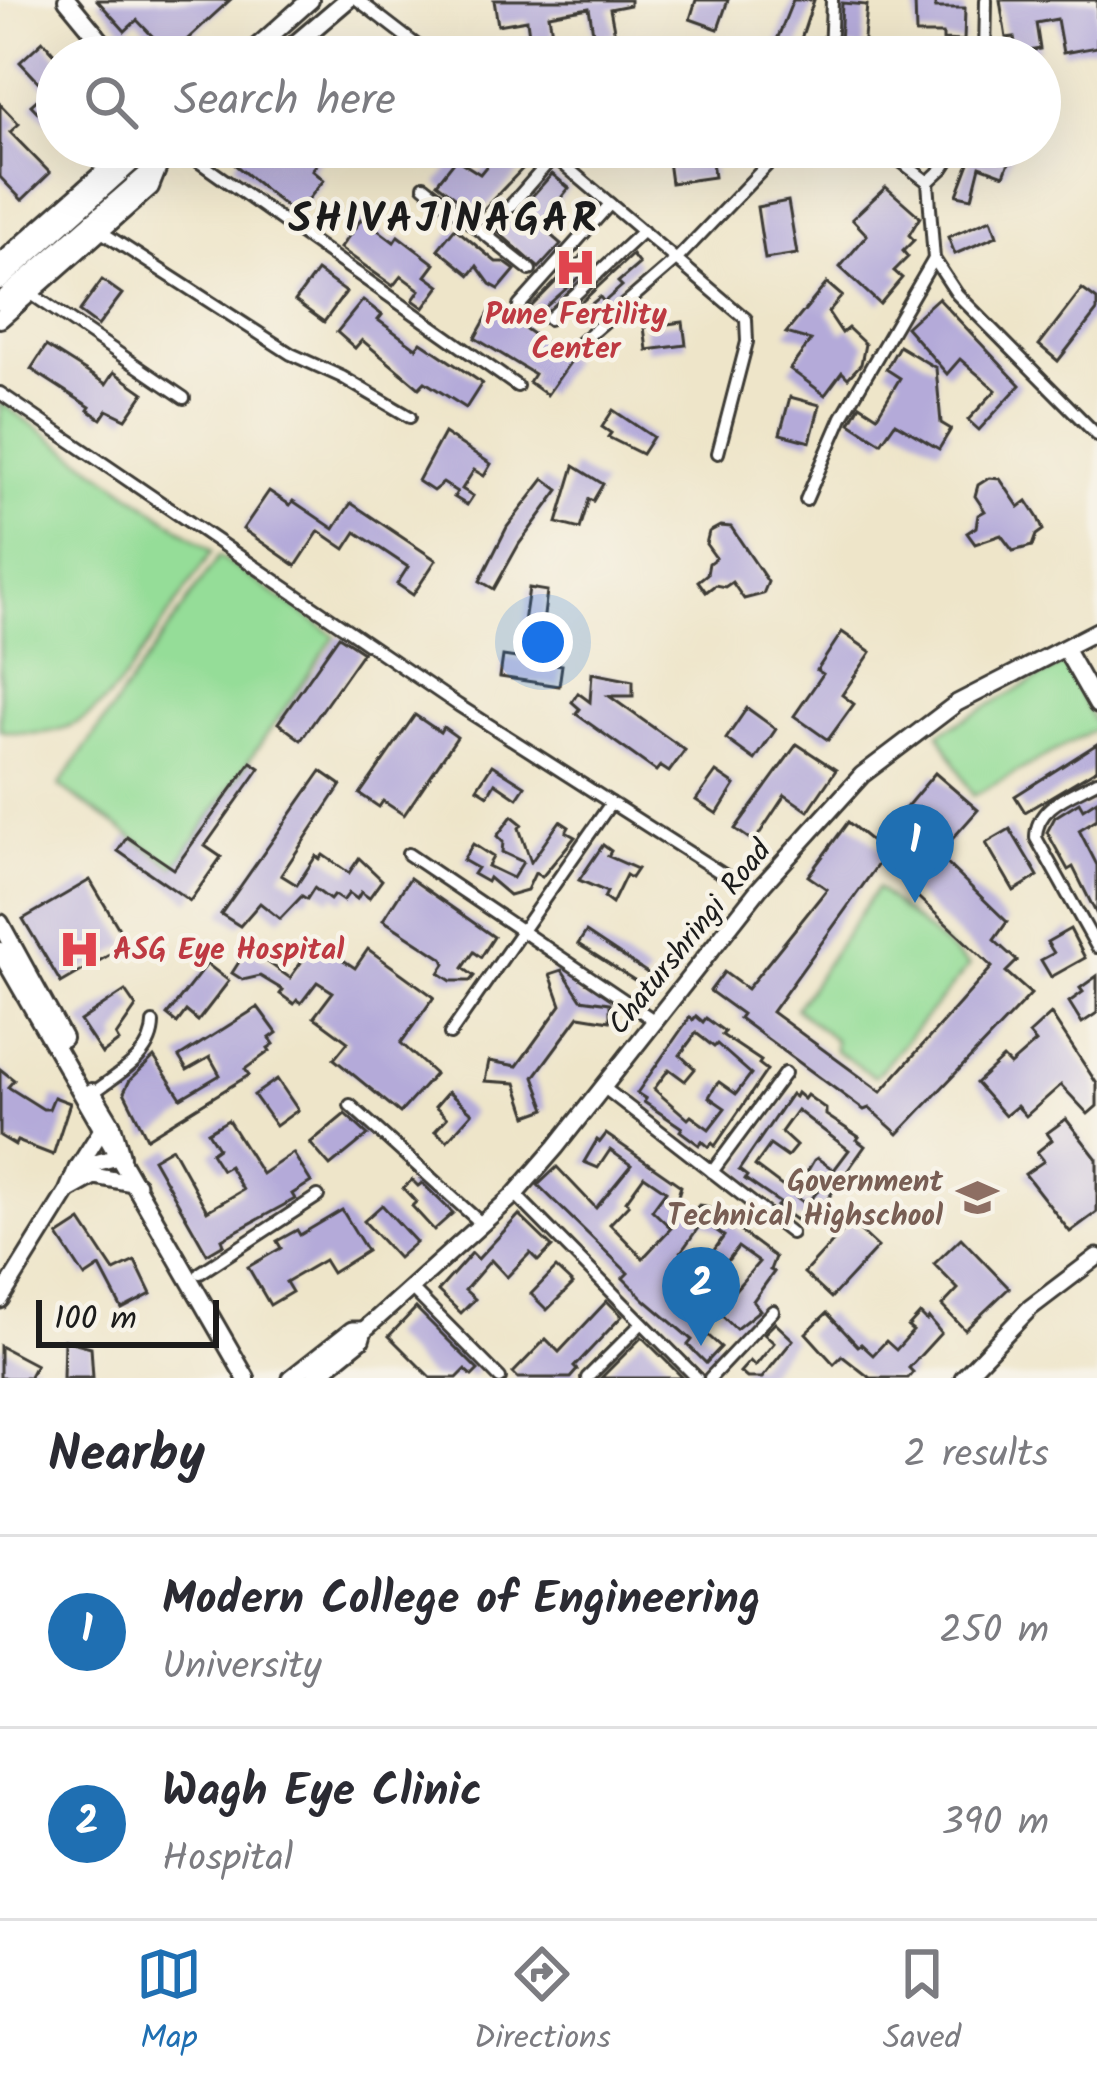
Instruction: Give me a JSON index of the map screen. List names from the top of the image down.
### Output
{
  "streets": {
    "street": ["Chaturshringi Road"]
  },
  "districts": ["SHIVAJINAGAR"],
  "places": {
    "hospital": ["Pune Fertility Center", "ASG Eye Hospital"],
    "school or university": ["Government Technical Highschool"]
  },
  "scale_bar": "100 m",
  "page": {
    "search": "Search here",
    "pins": ["1", "2"],
    "scale": "100 m",
    "heading": ["Nearby", "2 results"],
    "list": [
      {
        "mark": "1",
        "name": "Modern College of Engineering",
        "note": "University",
        "value": "250 m"
      },
      {
        "mark": "2",
        "name": "Wagh Eye Clinic",
        "note": "Hospital",
        "value": "390 m"
      }
    ],
    "nav": ["Map", "Directions", "Saved"]
  }
}
